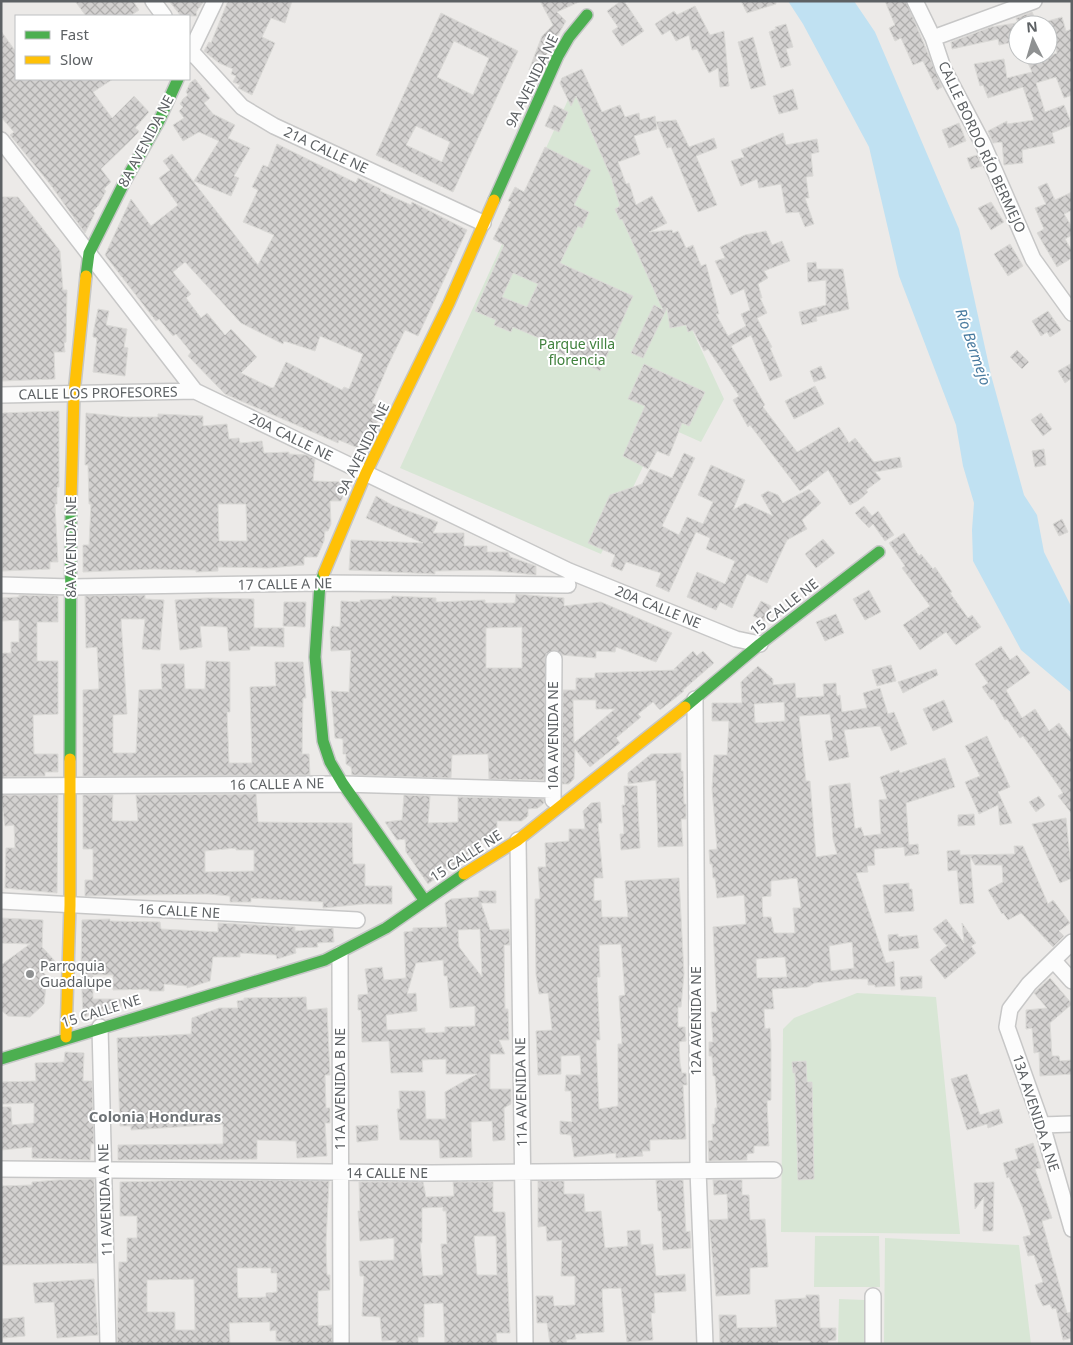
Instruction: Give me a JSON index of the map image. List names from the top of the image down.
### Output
{
  "streets": {
    "street": [
      "9A AVENIDA NE",
      "8A AVENIDA NE",
      "CALLE BORDO RÍO BERMEJO",
      "21A CALLE NE",
      "CALLE LOS PROFESORES",
      "20A CALLE NE",
      "17 CALLE A NE",
      "15 CALLE NE",
      "10A AVENIDA NE",
      "16 CALLE A NE",
      "16 CALLE NE",
      "12A AVENIDA NE",
      "11A AVENIDA B NE",
      "11A AVENIDA NE",
      "13A AVENIDA A NE",
      "14 CALLE NE",
      "11 AVENIDA A NE"
    ]
  },
  "crossings": [
    ["9A AVENIDA NE", "21A CALLE NE"],
    ["9A AVENIDA NE", "20A CALLE NE"],
    ["9A AVENIDA NE", "17 CALLE A NE"],
    ["9A AVENIDA NE", "15 CALLE NE"],
    ["9A AVENIDA NE", "16 CALLE A NE"],
    ["8A AVENIDA NE", "CALLE LOS PROFESORES"],
    ["8A AVENIDA NE", "20A CALLE NE"],
    ["8A AVENIDA NE", "17 CALLE A NE"],
    ["8A AVENIDA NE", "15 CALLE NE"],
    ["8A AVENIDA NE", "16 CALLE A NE"],
    ["8A AVENIDA NE", "16 CALLE NE"],
    ["CALLE LOS PROFESORES", "20A CALLE NE"],
    ["20A CALLE NE", "15 CALLE NE"],
    ["15 CALLE NE", "10A AVENIDA NE"],
    ["15 CALLE NE", "12A AVENIDA NE"],
    ["15 CALLE NE", "11A AVENIDA B NE"],
    ["15 CALLE NE", "11A AVENIDA NE"],
    ["15 CALLE NE", "11 AVENIDA A NE"],
    ["10A AVENIDA NE", "16 CALLE A NE"],
    ["12A AVENIDA NE", "14 CALLE NE"],
    ["11A AVENIDA B NE", "14 CALLE NE"],
    ["11A AVENIDA NE", "14 CALLE NE"],
    ["14 CALLE NE", "11 AVENIDA A NE"]
  ],
  "districts": ["Colonia Honduras"],
  "water": ["Río Bermejo"],
  "parks": ["Parque villa florencia"],
  "places": ["Parroquia Guadalupe"],
  "legend": ["Fast", "Slow"],
  "north": "top"
}
